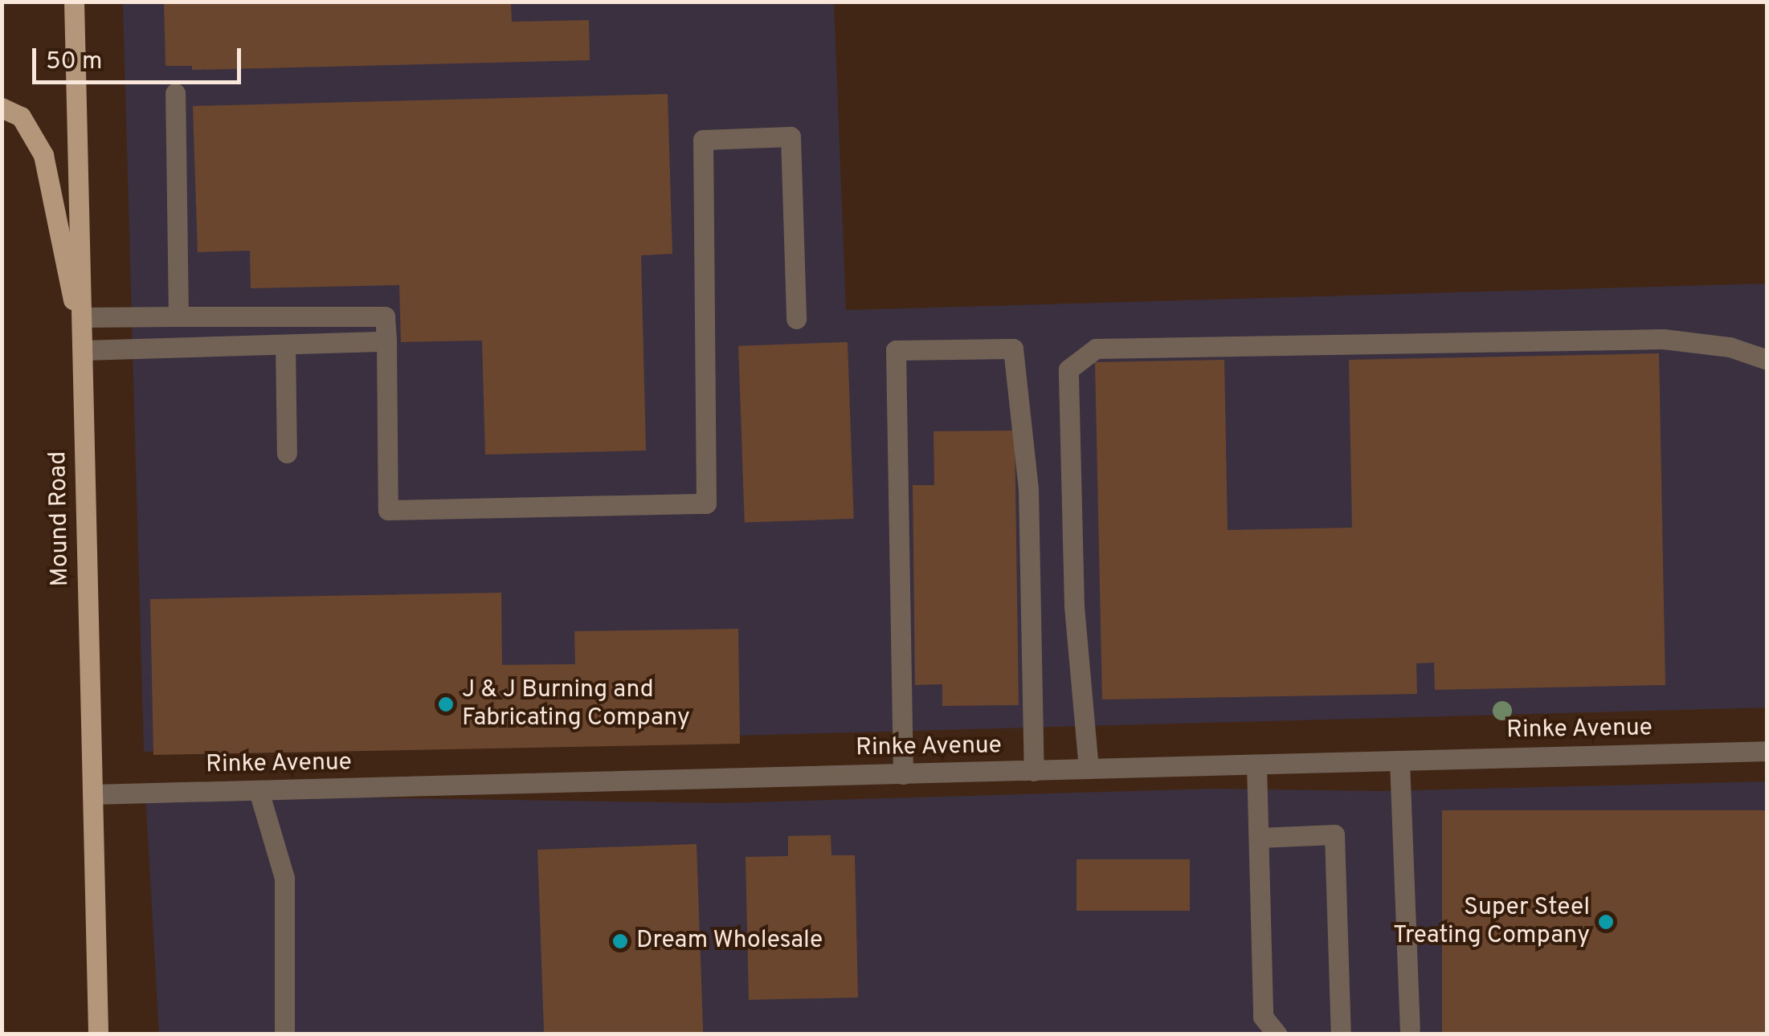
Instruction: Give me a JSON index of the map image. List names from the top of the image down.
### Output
{
  "streets": {
    "main road": ["Mound Road"],
    "street": ["Rinke Avenue"]
  },
  "crossings": [
    ["Mound Road", "Rinke Avenue"]
  ],
  "places": ["J & J Burning and Fabricating Company", "Super Steel Treating Company", "Dream Wholesale"],
  "scale_bar": "50 m"
}
